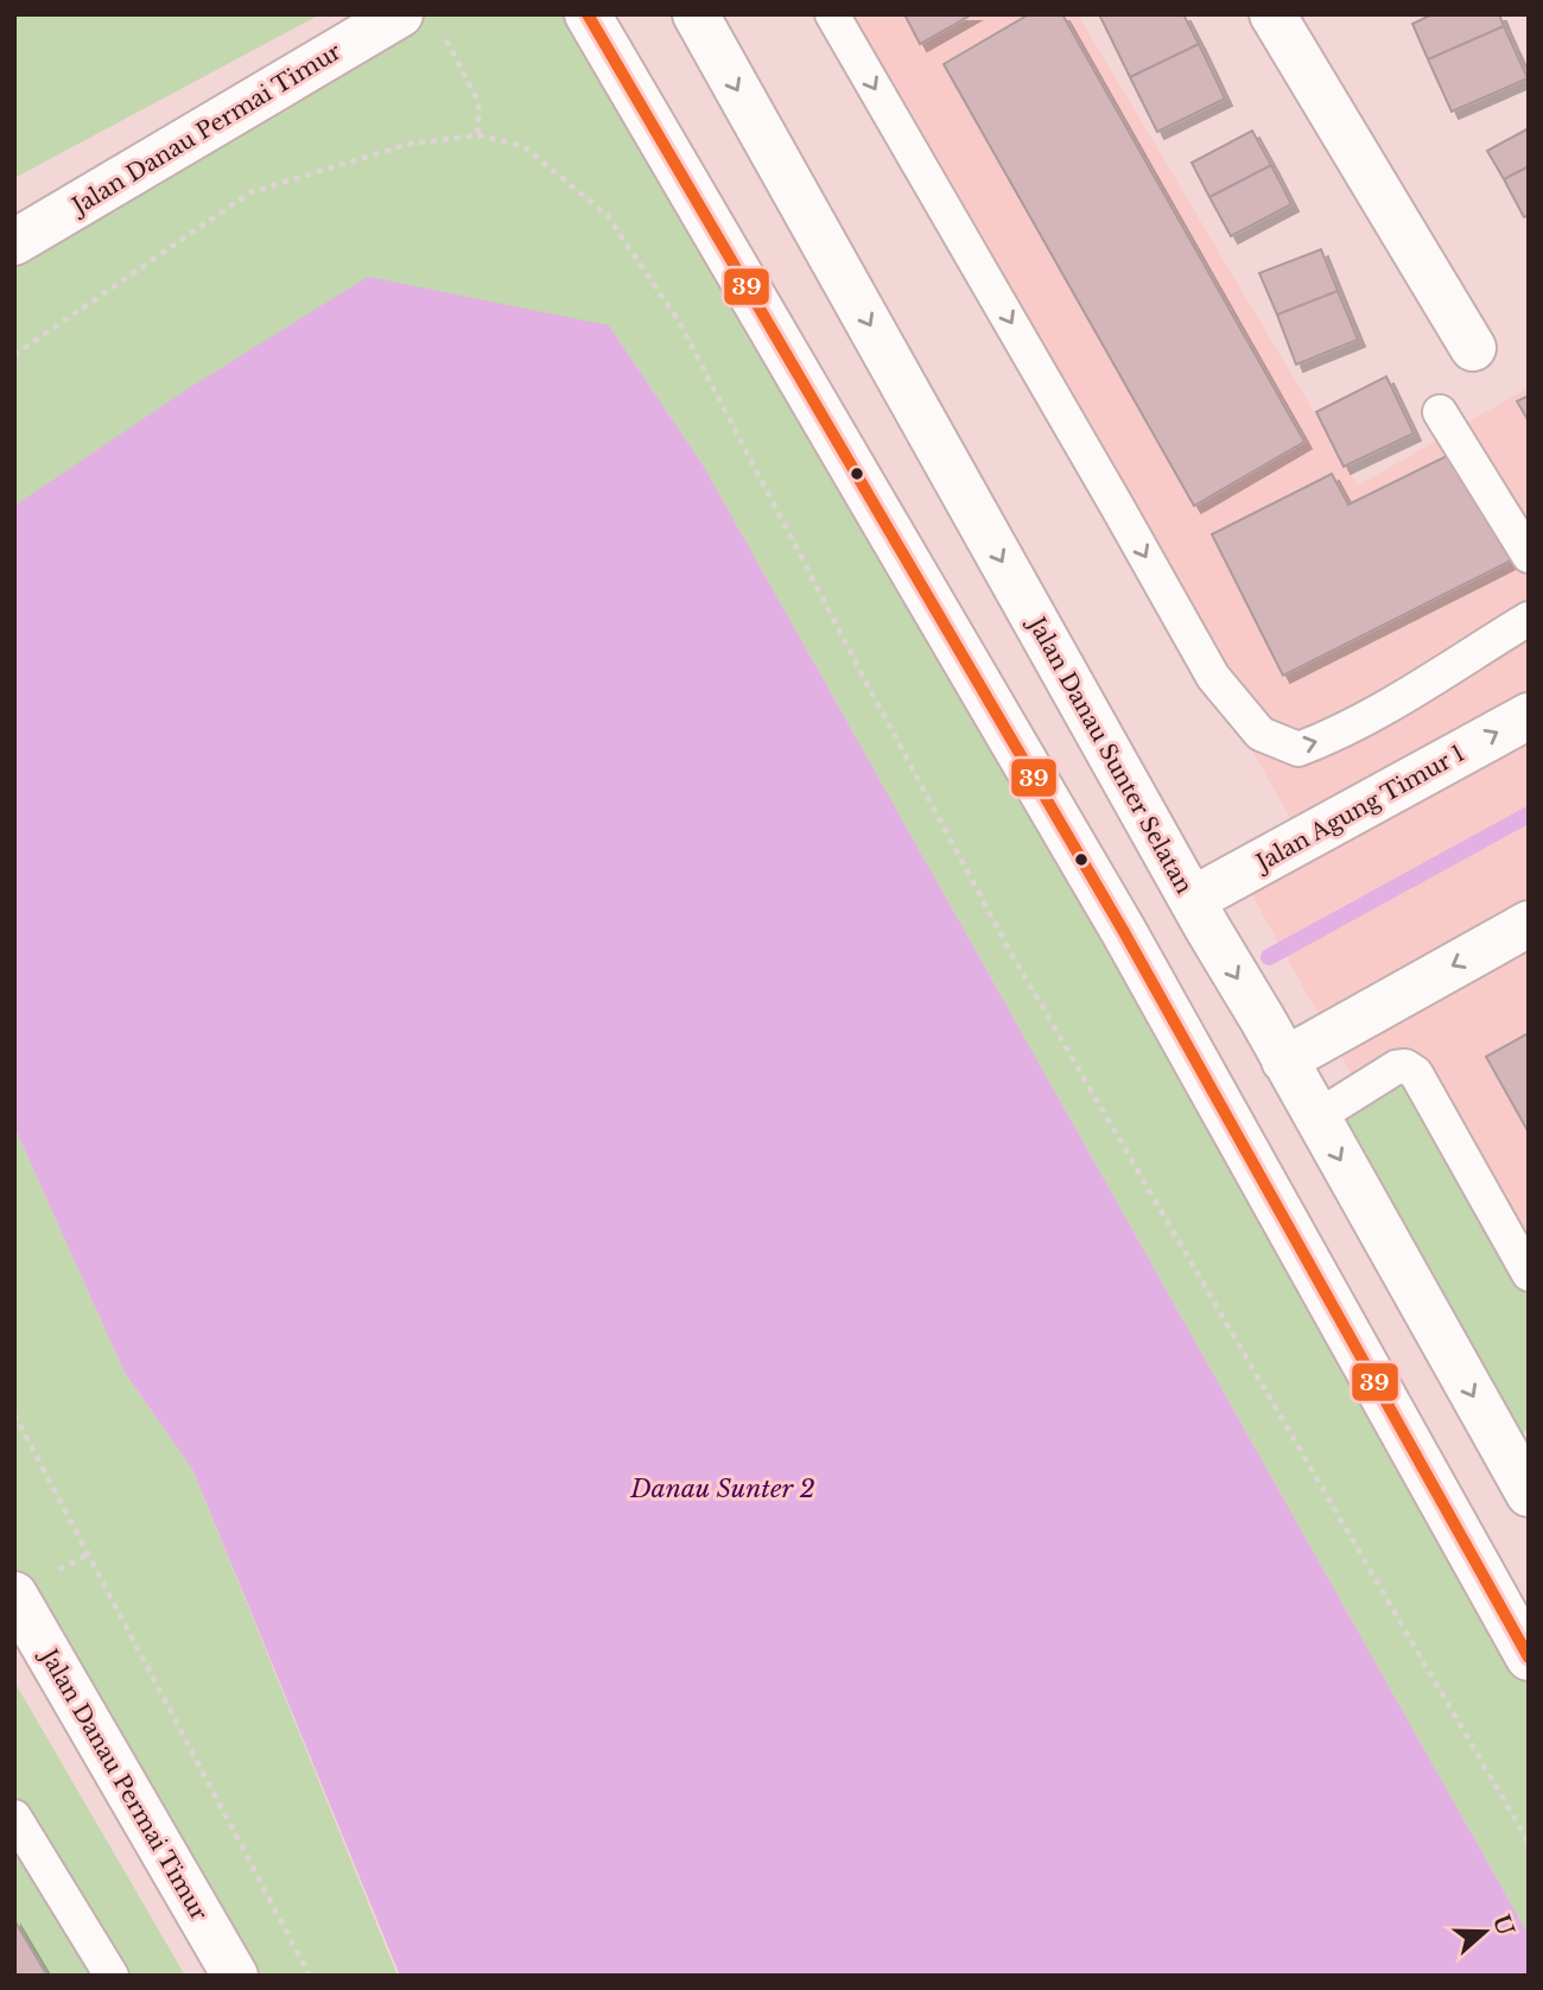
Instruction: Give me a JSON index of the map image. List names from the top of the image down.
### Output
{
  "streets": {
    "street": ["Jalan Danau Permai Timur", "Jalan Danau Sunter Selatan", "Jalan Agung Timur 1"]
  },
  "crossings": [
    ["Jalan Danau Sunter Selatan", "Jalan Agung Timur 1"]
  ],
  "water": ["Danau Sunter 2"],
  "lines": ["transit line 39"],
  "north": "right"
}
